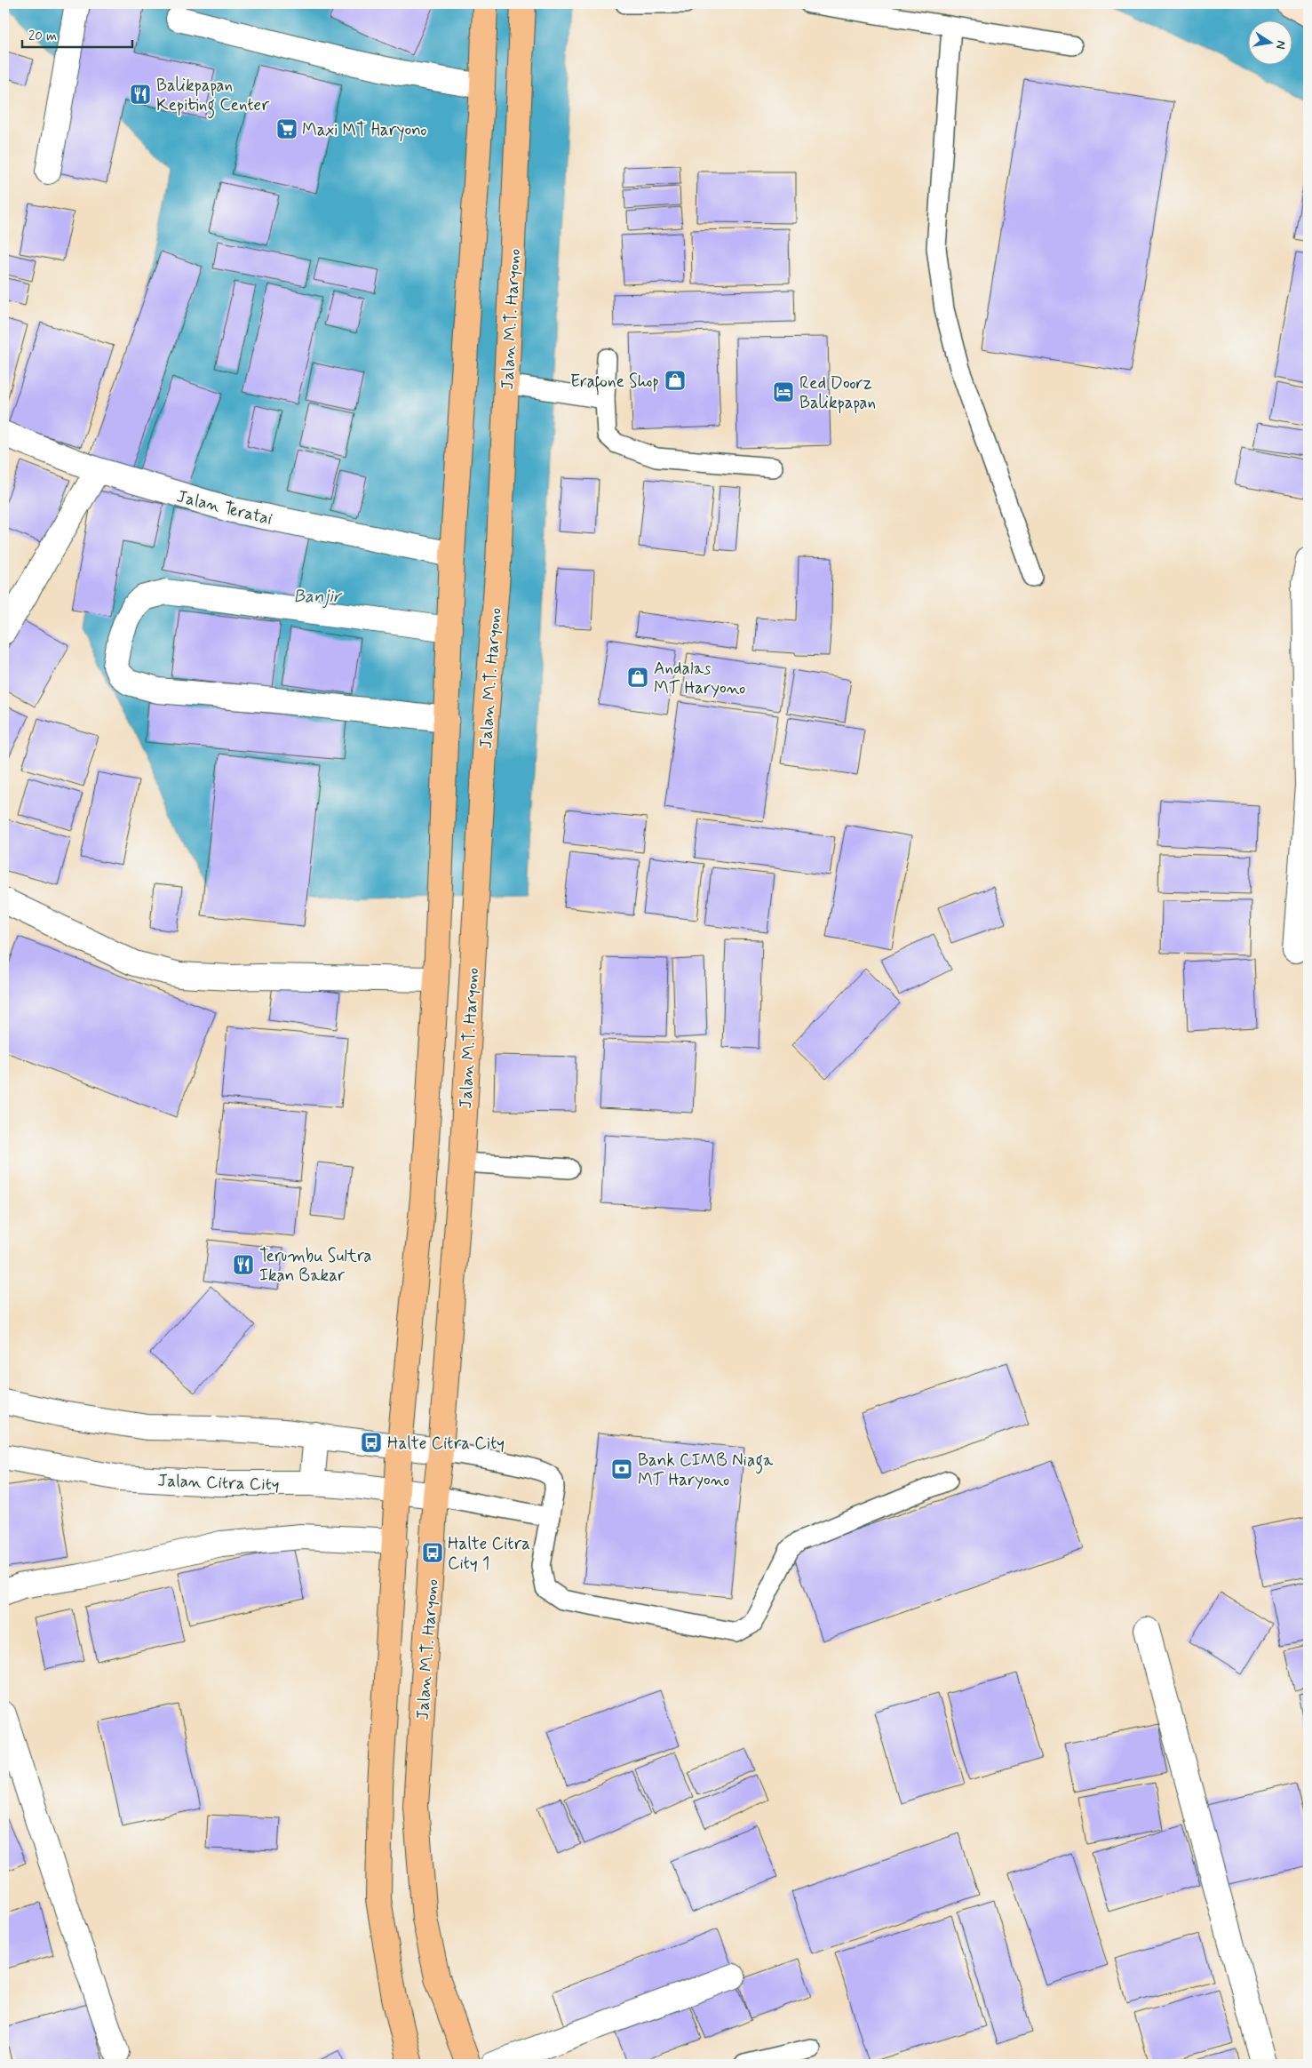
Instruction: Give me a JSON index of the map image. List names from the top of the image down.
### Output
{
  "streets": {
    "main road": ["Jalan M.T. Haryono"],
    "street": ["Jalan Teratai", "Jalan Citra City"]
  },
  "crossings": [
    ["Jalan M.T. Haryono", "Jalan Teratai"],
    ["Jalan M.T. Haryono", "Jalan Citra City"]
  ],
  "water": ["Banjir"],
  "places": {
    "restaurant": ["Balikpapan Kepiting Center", "Terumbu Sultra Ikan Bakar"],
    "supermarket": ["Maxi MT Haryono"],
    "shop": ["Erafone Shop", "Andalas MT Haryono"],
    "hotel": ["Red Doorz Balikpapan"],
    "bus stop": ["Halte Citra City", "Halte Citra City 1"],
    "bank": ["Bank CIMB Niaga MT Haryono"]
  },
  "scale_bar": "20 m",
  "north": "right"
}
